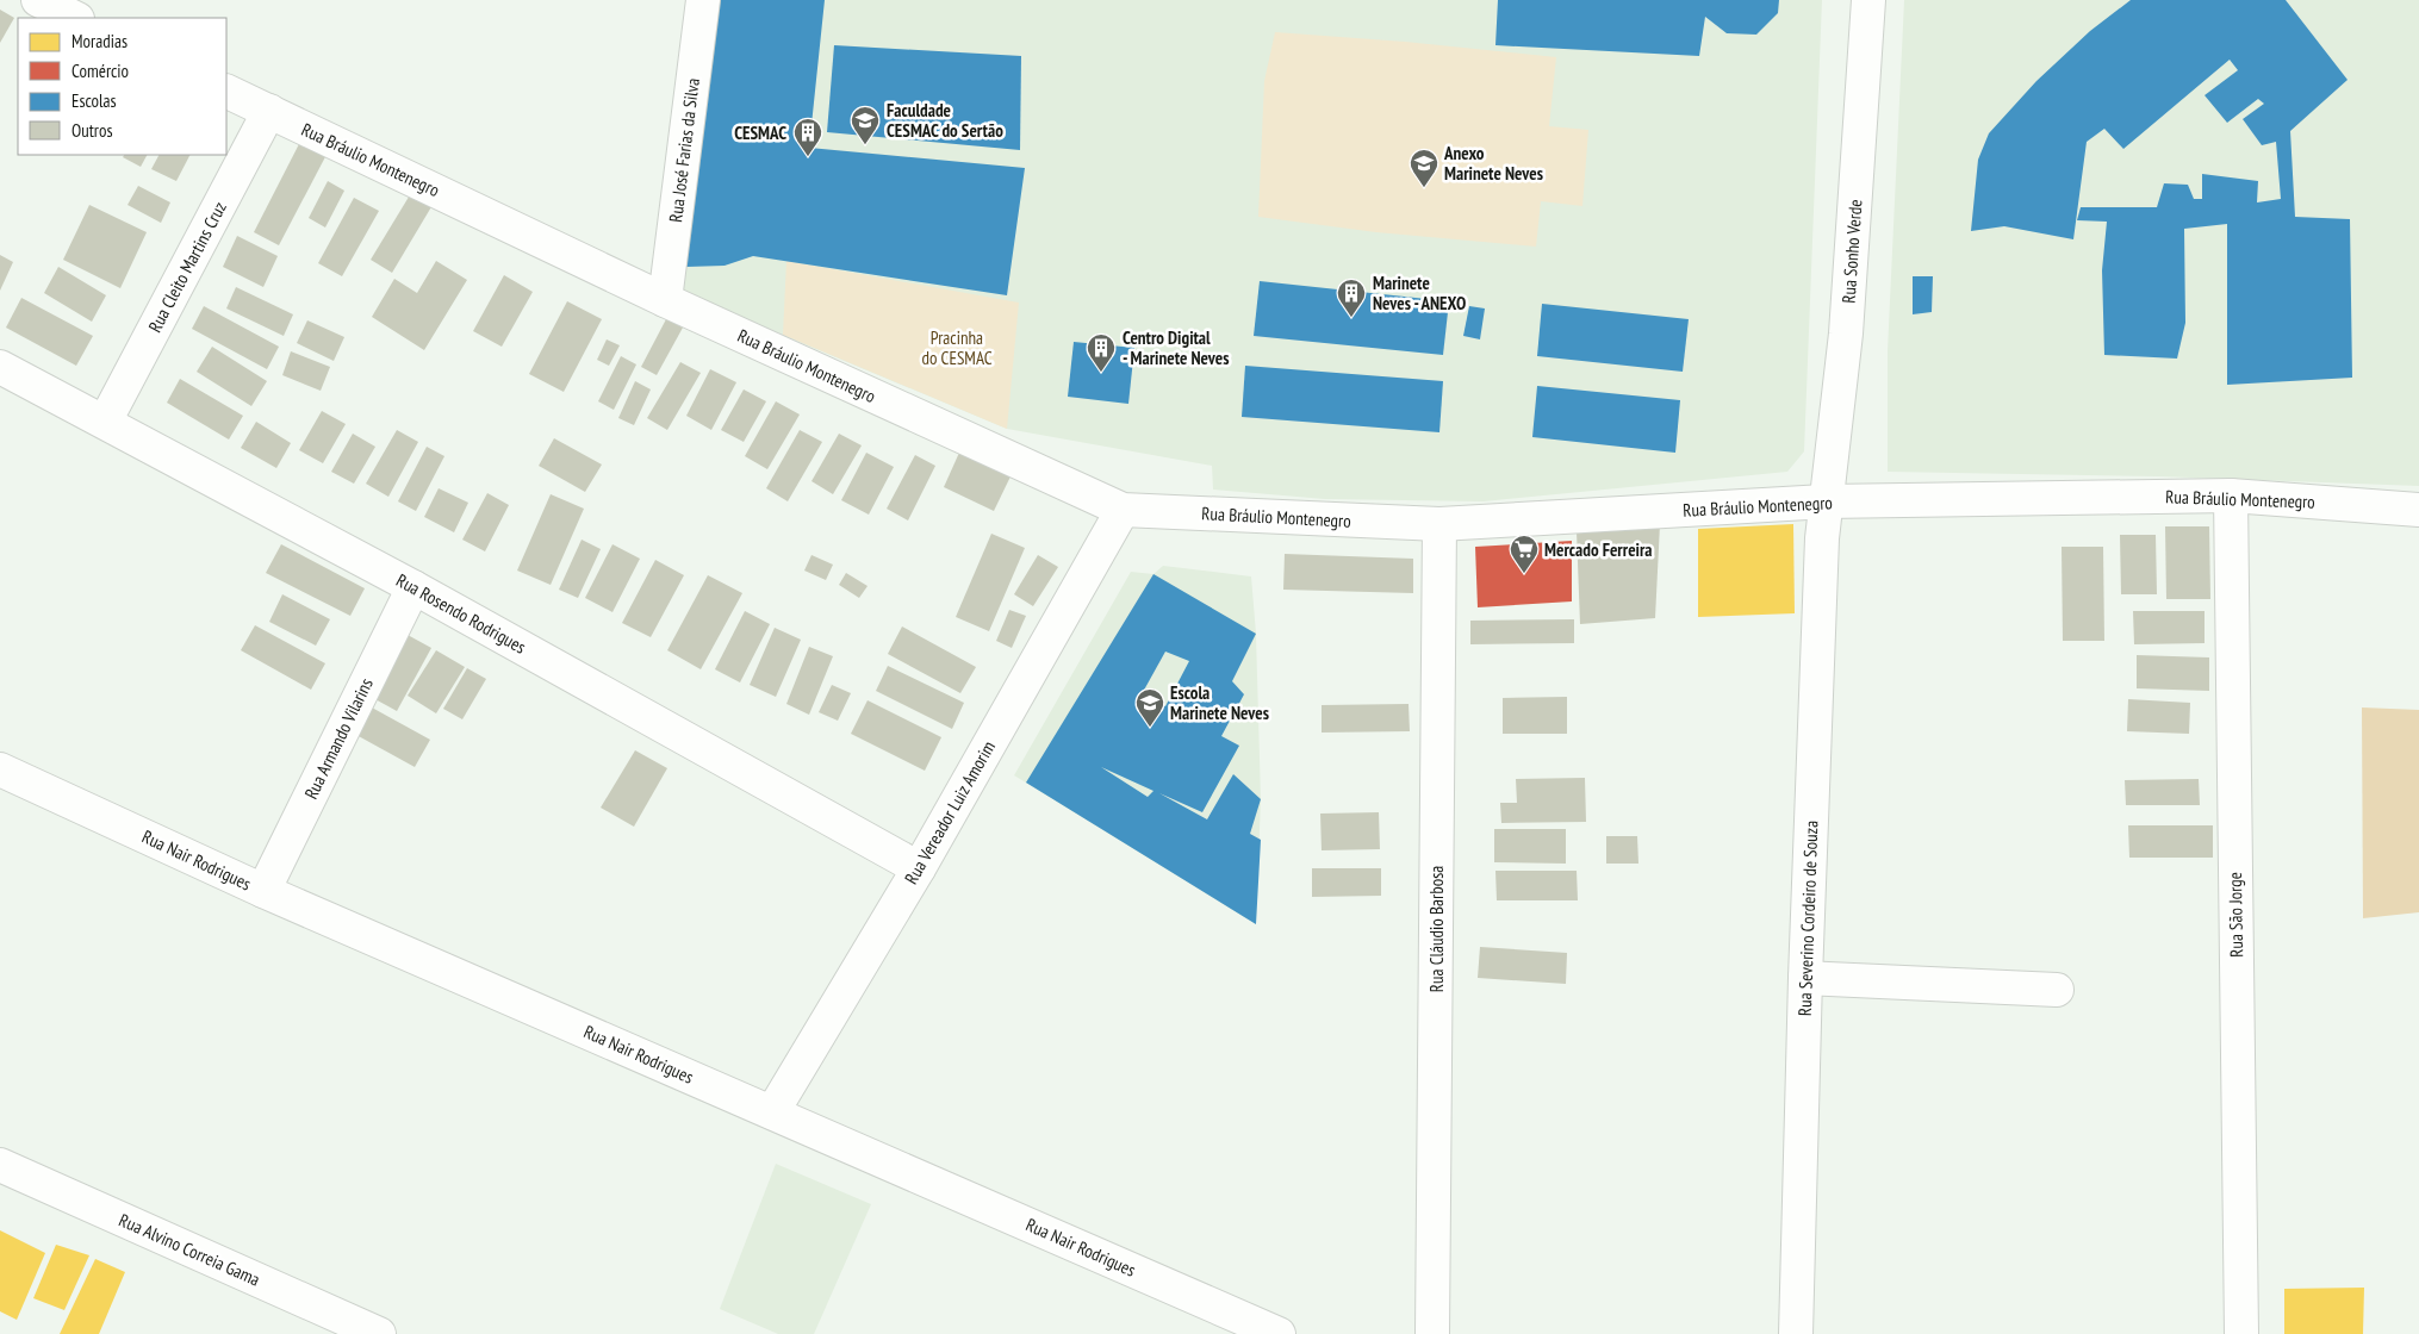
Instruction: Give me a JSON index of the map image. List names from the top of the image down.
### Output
{
  "streets": {
    "street": [
      "Rua José Farias da Silva",
      "Rua Bráulio Montenegro",
      "Rua Sonho Verde",
      "Rua Cleito Martins Cruz",
      "Rua Rosendo Rodrigues",
      "Rua Armando Vilarins",
      "Rua Vereador Luiz Amorim",
      "Rua Nair Rodrigues",
      "Rua São Jorge",
      "Rua Severino Cordeiro de Souza",
      "Rua Cláudio Barbosa",
      "Rua Alvino Correia Gama"
    ]
  },
  "crossings": [
    ["Rua José Farias da Silva", "Rua Bráulio Montenegro"],
    ["Rua Bráulio Montenegro", "Rua Sonho Verde"],
    ["Rua Bráulio Montenegro", "Rua Cleito Martins Cruz"],
    ["Rua Bráulio Montenegro", "Rua Vereador Luiz Amorim"],
    ["Rua Bráulio Montenegro", "Rua São Jorge"],
    ["Rua Bráulio Montenegro", "Rua Severino Cordeiro de Souza"],
    ["Rua Bráulio Montenegro", "Rua Cláudio Barbosa"],
    ["Rua Sonho Verde", "Rua Severino Cordeiro de Souza"],
    ["Rua Cleito Martins Cruz", "Rua Rosendo Rodrigues"],
    ["Rua Rosendo Rodrigues", "Rua Armando Vilarins"],
    ["Rua Rosendo Rodrigues", "Rua Vereador Luiz Amorim"],
    ["Rua Armando Vilarins", "Rua Nair Rodrigues"],
    ["Rua Vereador Luiz Amorim", "Rua Nair Rodrigues"]
  ],
  "parks": ["Pracinha do CESMAC"],
  "places": {
    "school or university": ["Faculdade CESMAC do Sertão", "Anexo Marinete Neves", "Escola Marinete Neves"],
    "building": ["CESMAC", "Marinete Neves - ANEXO", "Centro Digital - Marinete Neves"],
    "supermarket": ["Mercado Ferreira"]
  },
  "legend": [
    "Moradias",
    "Comércio",
    "Escolas",
    "Outros"
  ]
}
